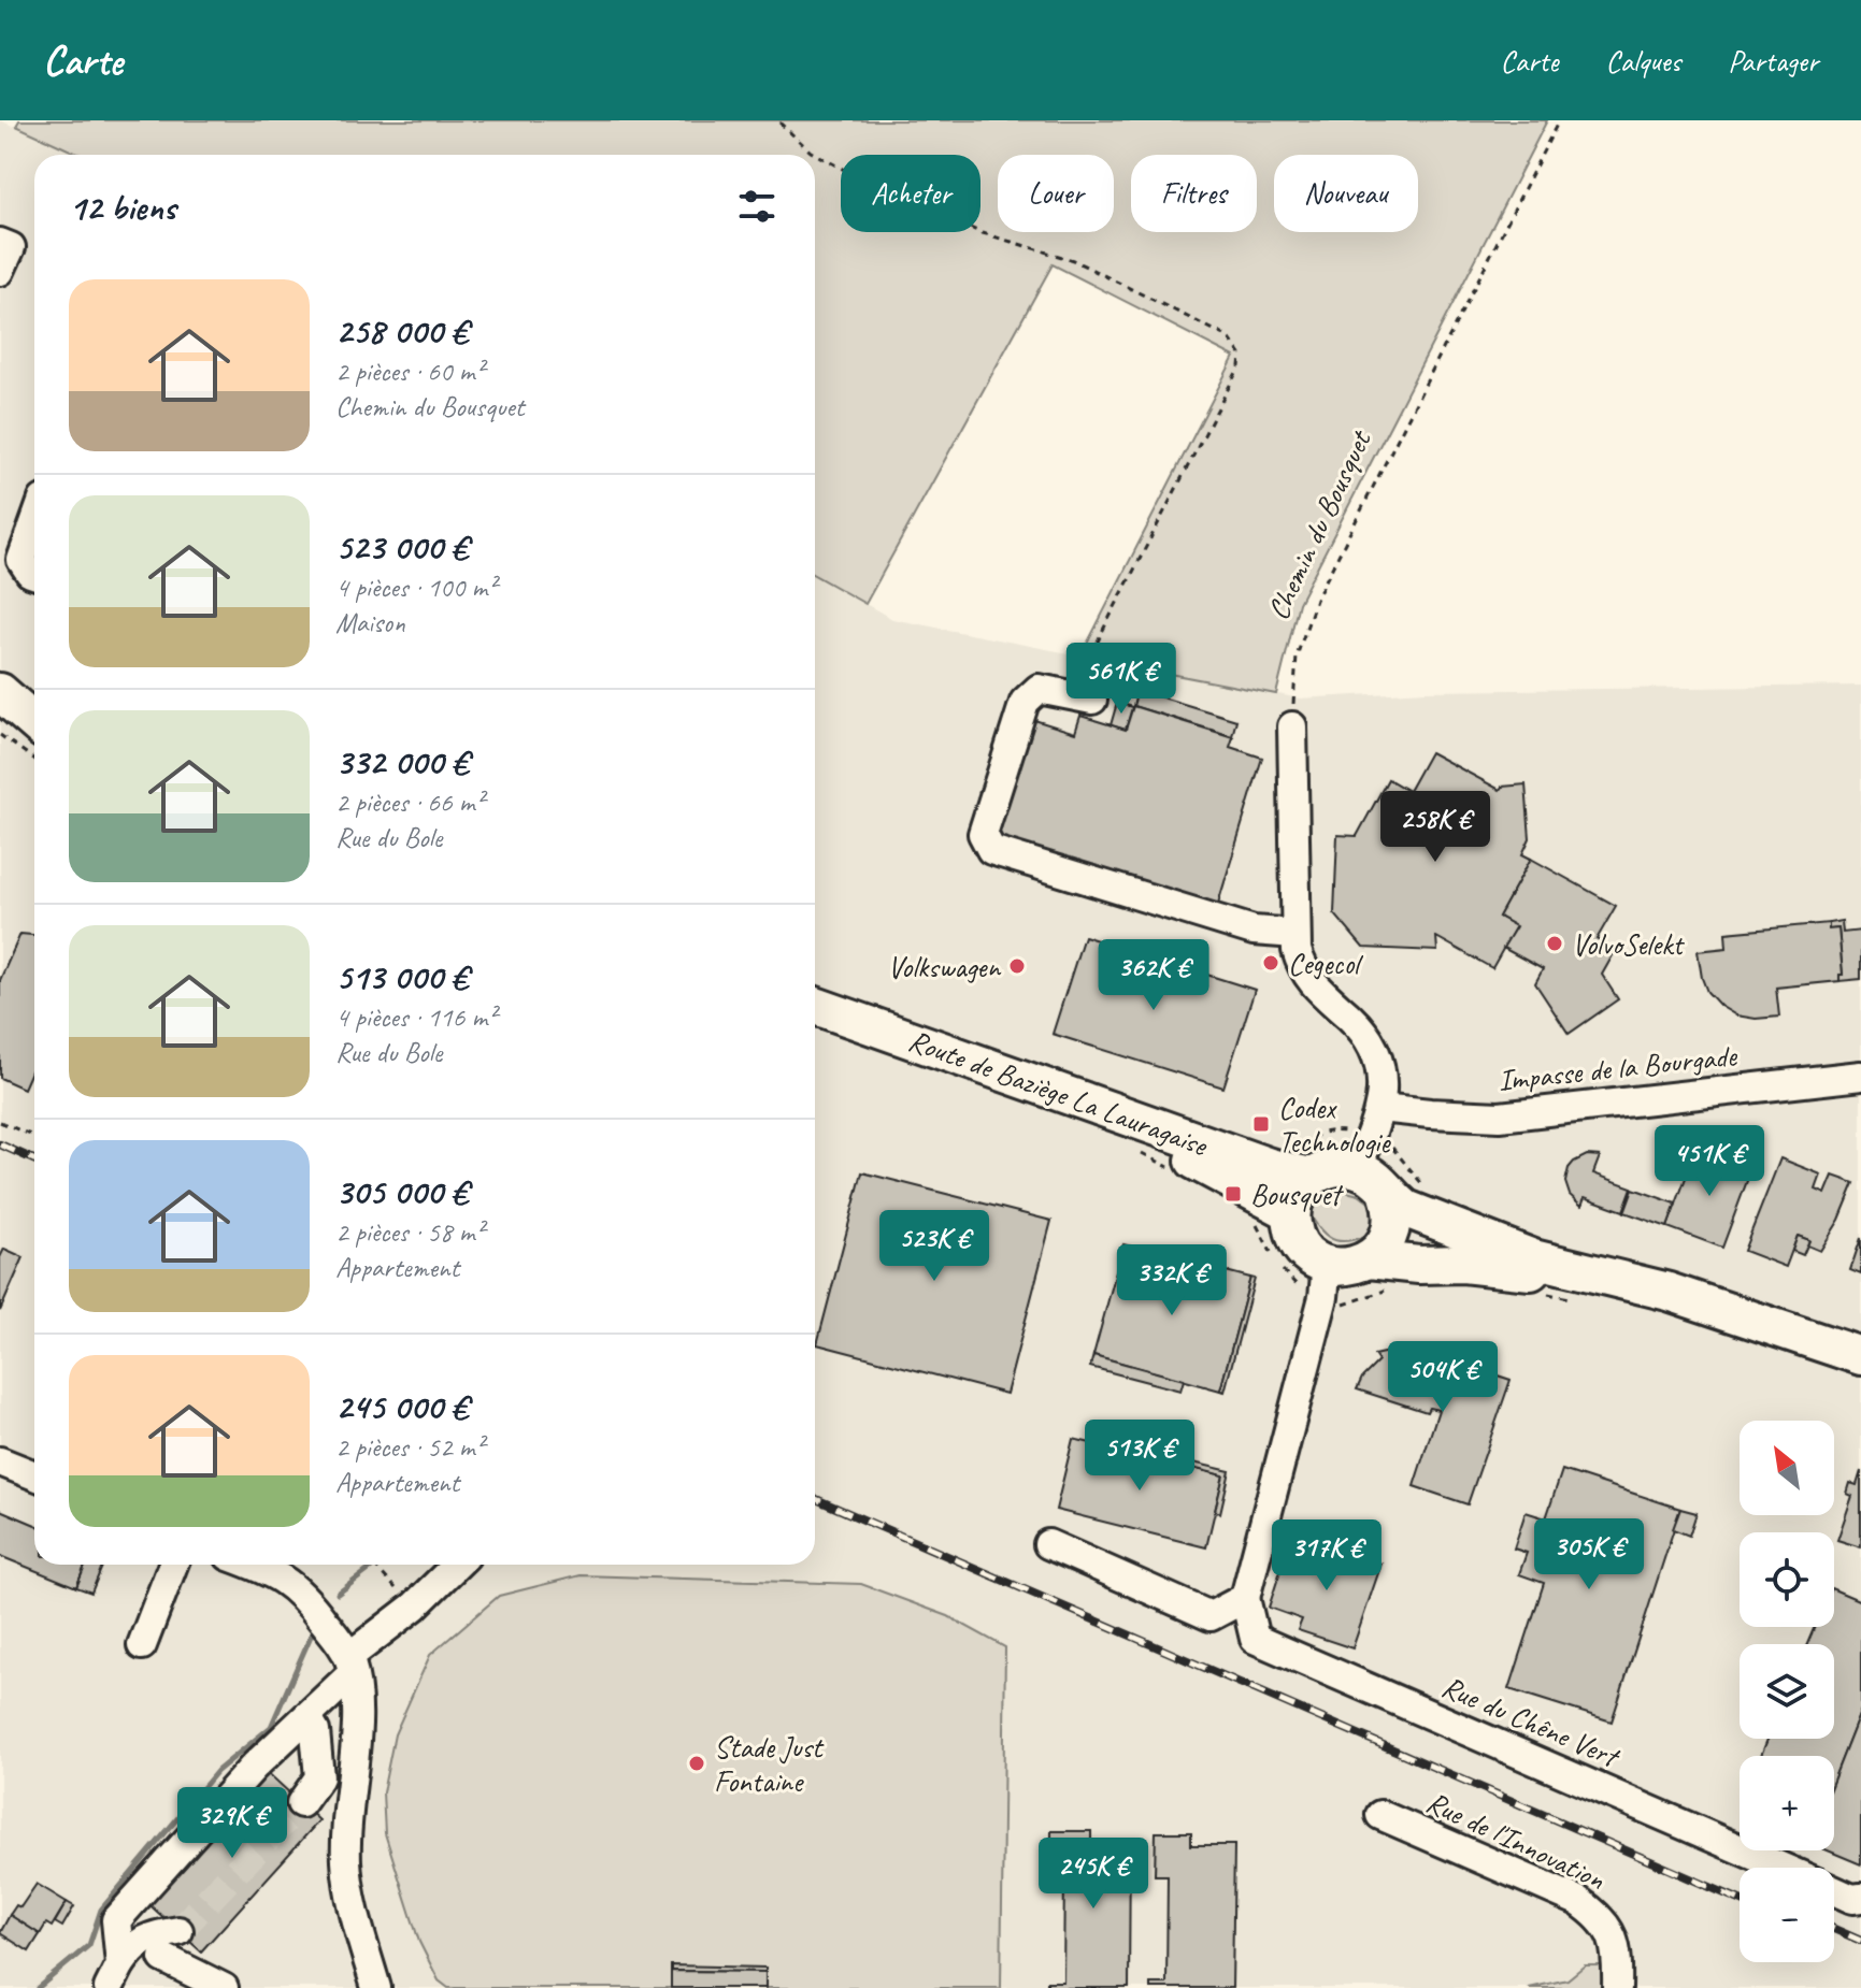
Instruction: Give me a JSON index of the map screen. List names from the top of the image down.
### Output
{
  "streets": {
    "main road": ["Route de Baziège La Lauragaise"],
    "street": ["Impasse de la Bourgade", "Rue du Chêne Vert", "Rue de l'Innovation"],
    "path": ["Chemin du Bousquet"]
  },
  "places": {
    "other": [
      "VolvoSelekt",
      "Cegecol",
      "Volkswagen",
      "Stade Just Fontaine"
    ],
    "transit": ["Codex Technologie", "Bousquet"]
  },
  "north": "top left",
  "page": {
    "header": "Carte",
    "nav": ["Carte", "Calques", "Partager"],
    "chip": [
      "Acheter",
      "Louer",
      "Filtres",
      "Nouveau"
    ],
    "heading": "12 biens",
    "list": [
      {
        "name": "258 000 €",
        "note": "2 pièces · 60 m² · Chemin du Bousquet"
      },
      {
        "name": "523 000 €",
        "note": "4 pièces · 100 m² · Maison"
      },
      {
        "name": "332 000 €",
        "note": "2 pièces · 66 m² · Rue du Bole"
      },
      {
        "name": "513 000 €",
        "note": "4 pièces · 116 m² · Rue du Bole"
      },
      {
        "name": "305 000 €",
        "note": "2 pièces · 58 m² · Appartement"
      },
      {
        "name": "245 000 €",
        "note": "2 pièces · 52 m² · Appartement"
      }
    ],
    "price": [
      "561K €",
      "258K €",
      "362K €",
      "451K €",
      "523K €",
      "332K €",
      "504K €",
      "513K €",
      "305K €",
      "317K €",
      "329K €",
      "245K €"
    ],
    "map_buttons": ["+", "−"]
  }
}
